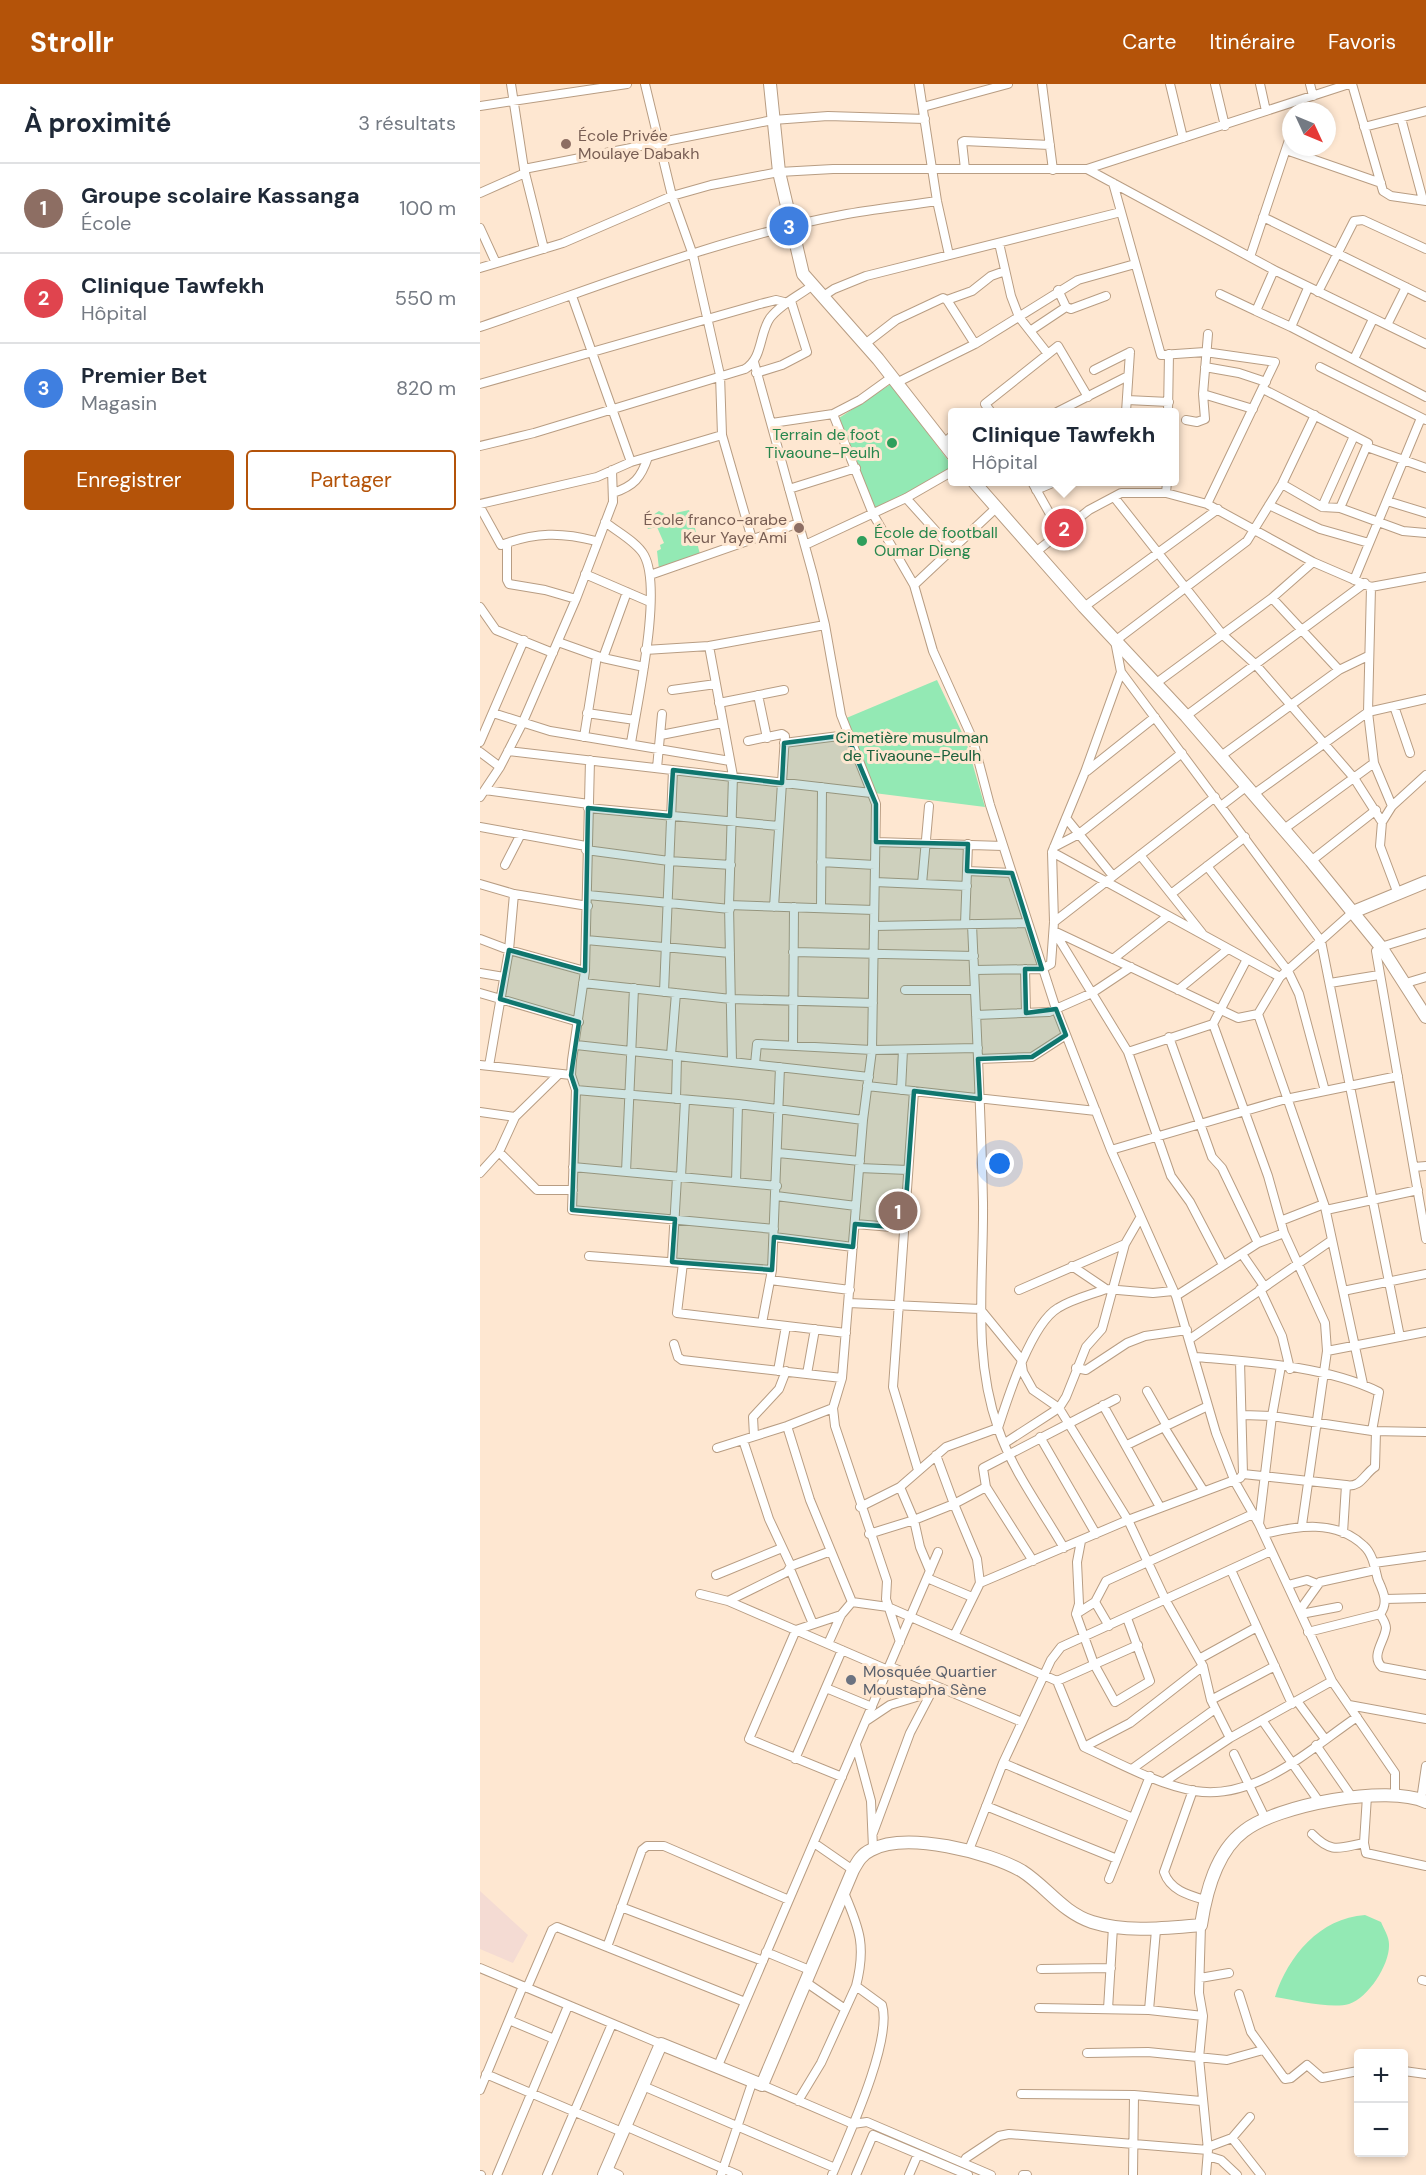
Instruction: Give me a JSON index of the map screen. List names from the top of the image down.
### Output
{
  "parks": ["Cimetière musulman de Tivaoune-Peulh"],
  "places": [
    "École Privée Moulaye Dabakh",
    "Terrain de foot Tivaoune-Peulh",
    "École franco-arabe Keur Yaye Ami",
    "École de football Oumar Dieng",
    "Mosquée Quartier Moustapha Sène"
  ],
  "north": "bottom right",
  "page": {
    "header": "Strollr",
    "nav": ["Carte", "Itinéraire", "Favoris"],
    "heading": ["À proximité", "3 résultats"],
    "list": [
      {
        "mark": "1",
        "name": "Groupe scolaire Kassanga",
        "note": "École",
        "value": "100 m"
      },
      {
        "mark": "2",
        "name": "Clinique Tawfekh",
        "note": "Hôpital",
        "value": "550 m"
      },
      {
        "mark": "3",
        "name": "Premier Bet",
        "note": "Magasin",
        "value": "820 m"
      }
    ],
    "pins": ["3", "2", "1"],
    "popup": ["Clinique Tawfekh", "Hôpital"],
    "buttons": ["Enregistrer", "Partager"],
    "map_buttons": ["+", "−"]
  }
}
